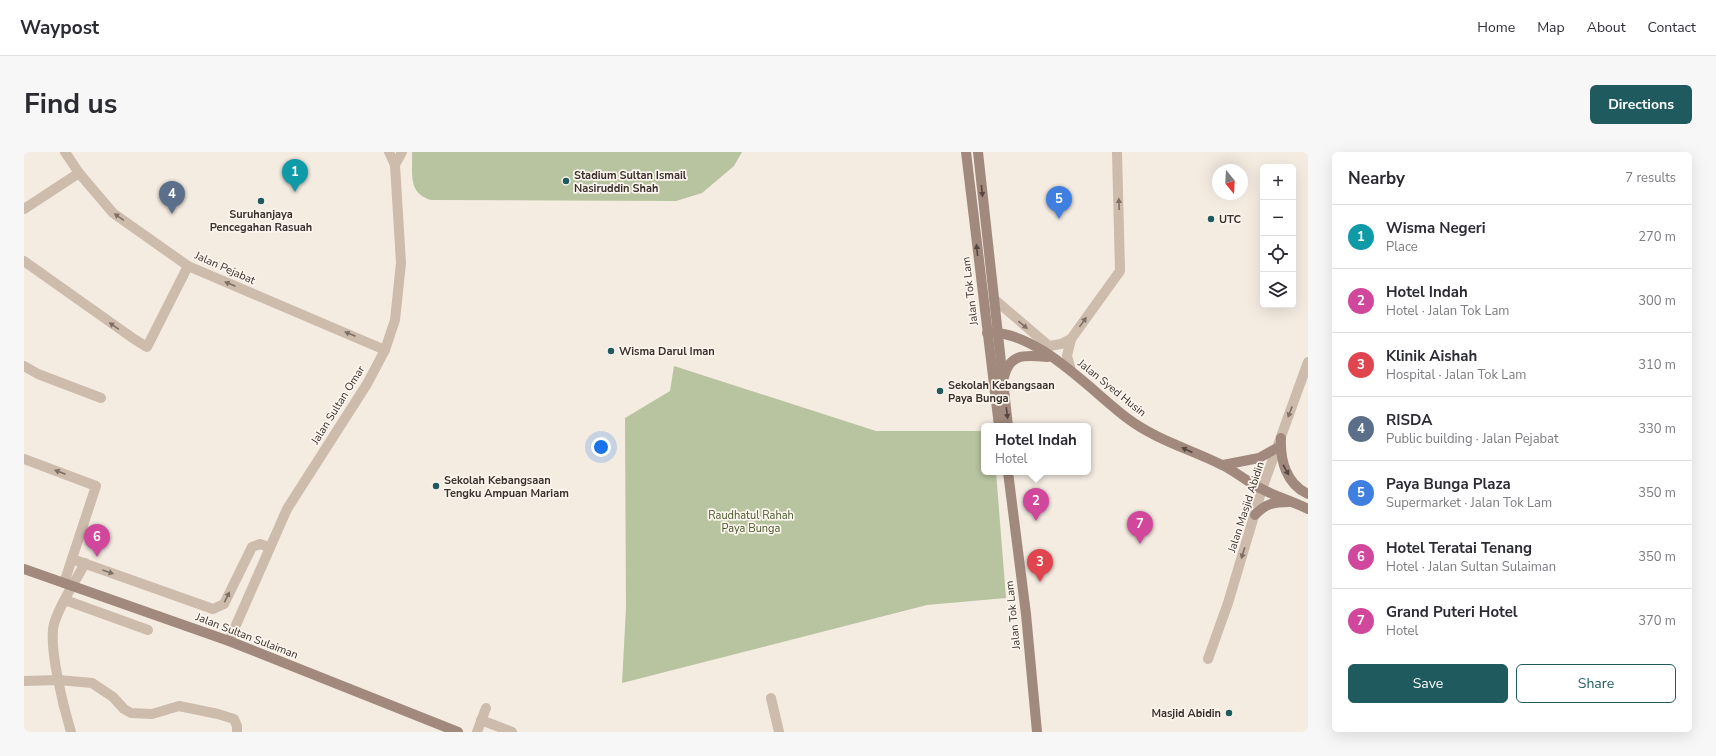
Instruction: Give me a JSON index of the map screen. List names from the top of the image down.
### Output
{
  "streets": {
    "street": [
      "Jalan Pejabat",
      "Jalan Tok Lam",
      "Jalan Syed Husin",
      "Jalan Sultan Omar",
      "Jalan Masjid Abidin",
      "Jalan Sultan Sulaiman"
    ]
  },
  "crossings": [
    ["Jalan Pejabat", "Jalan Sultan Omar"],
    ["Jalan Tok Lam", "Jalan Syed Husin"],
    ["Jalan Syed Husin", "Jalan Masjid Abidin"],
    ["Jalan Sultan Omar", "Jalan Sultan Sulaiman"]
  ],
  "one_way": ["Jalan Pejabat", "Jalan Syed Husin", "Jalan Masjid Abidin"],
  "parks": ["Raudhatul Rahah Paya Bunga"],
  "places": [
    "Stadium Sultan Ismail Nasiruddin Shah",
    "Suruhanjaya Pencegahan Rasuah",
    "UTC",
    "Wisma Darul Iman",
    "Sekolah Kebangsaan Paya Bunga",
    "Sekolah Kebangsaan Tengku Ampuan Mariam",
    "Masjid Abidin"
  ],
  "north": "bottom",
  "page": {
    "header": "Waypost",
    "nav": [
      "Home",
      "Map",
      "About",
      "Contact"
    ],
    "title": "Find us",
    "buttons": [
      "Directions",
      ["Save", "Share"]
    ],
    "heading": ["Nearby", "7 results"],
    "pins": [
      "1",
      "4",
      "5",
      "2",
      "7",
      "6",
      "3"
    ],
    "map_buttons": ["+", "−"],
    "list": [
      {
        "mark": "1",
        "name": "Wisma Negeri",
        "note": "Place",
        "value": "270 m"
      },
      {
        "mark": "2",
        "name": "Hotel Indah",
        "note": "Hotel · Jalan Tok Lam",
        "value": "300 m"
      },
      {
        "mark": "3",
        "name": "Klinik Aishah",
        "note": "Hospital · Jalan Tok Lam",
        "value": "310 m"
      },
      {
        "mark": "4",
        "name": "RISDA",
        "note": "Public building · Jalan Pejabat",
        "value": "330 m"
      },
      {
        "mark": "5",
        "name": "Paya Bunga Plaza",
        "note": "Supermarket · Jalan Tok Lam",
        "value": "350 m"
      },
      {
        "mark": "6",
        "name": "Hotel Teratai Tenang",
        "note": "Hotel · Jalan Sultan Sulaiman",
        "value": "350 m"
      },
      {
        "mark": "7",
        "name": "Grand Puteri Hotel",
        "note": "Hotel",
        "value": "370 m"
      }
    ],
    "popup": ["Hotel Indah", "Hotel"]
  }
}
